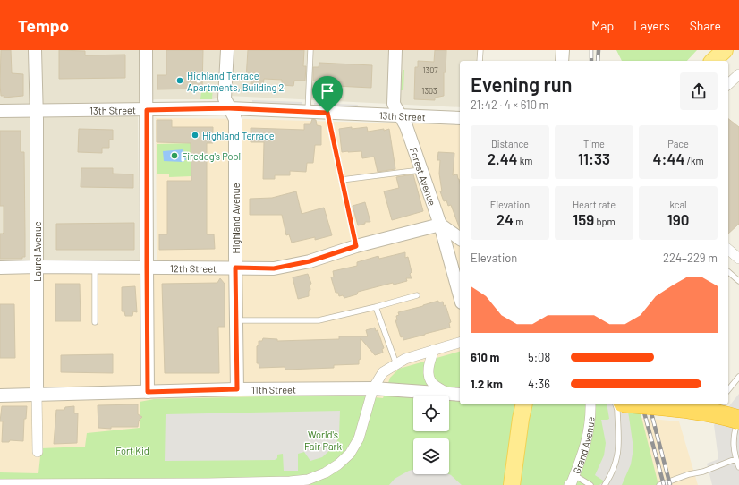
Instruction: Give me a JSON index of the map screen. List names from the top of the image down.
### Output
{
  "streets": {
    "street": [
      "13th Street",
      "Forest Avenue",
      "Highland Avenue",
      "Laurel Avenue",
      "12th Street",
      "11th Street",
      "Grand Avenue"
    ]
  },
  "crossings": [
    ["13th Street", "Forest Avenue"],
    ["13th Street", "Highland Avenue"],
    ["13th Street", "Laurel Avenue"],
    ["Forest Avenue", "12th Street"],
    ["Highland Avenue", "12th Street"],
    ["Highland Avenue", "11th Street"],
    ["Laurel Avenue", "12th Street"],
    ["Laurel Avenue", "11th Street"]
  ],
  "parks": ["World's Fair Park", "Fort Kid"],
  "places": ["Highland Terrace Apartments, Building 2", "Highland Terrace", "Firedog's Pool"],
  "house_numbers": ["1307", "1303"],
  "page": {
    "header": "Tempo",
    "nav": ["Map", "Layers", "Share"],
    "heading": ["Evening run", "21:42 · 4 × 610 m"],
    "stats": [
      ["Distance", "2.44 km"],
      ["Time", "11:33"],
      ["Pace", "4:44 /km"],
      ["Elevation", "24 m"],
      ["Heart rate", "159 bpm"],
      ["kcal", "190"]
    ],
    "chart": ["Elevation", "224–229 m"],
    "list": [
      {
        "name": "610 m",
        "note": "5:08"
      },
      {
        "name": "1.2 km",
        "note": "4:36"
      }
    ]
  }
}
